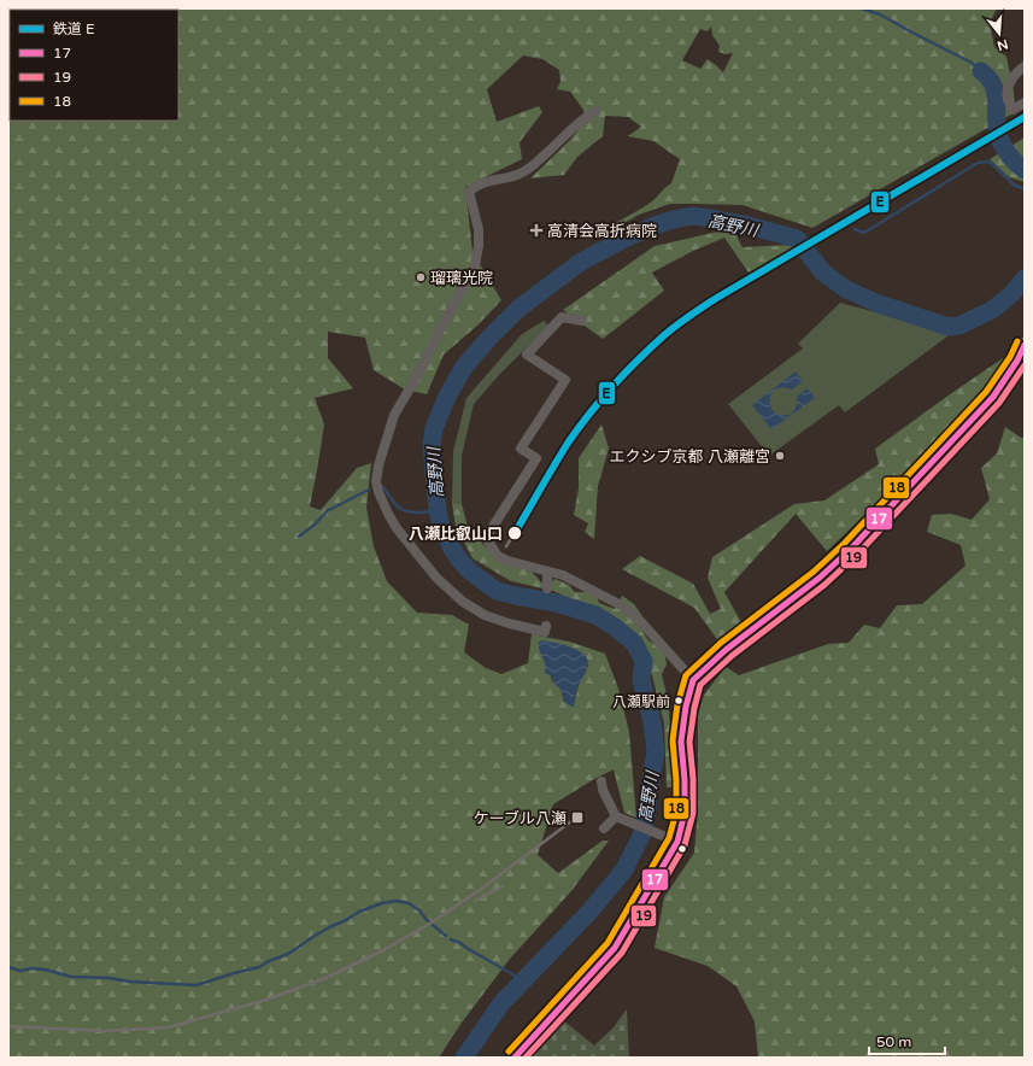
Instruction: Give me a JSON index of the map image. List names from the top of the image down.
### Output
{
  "water": ["高野川"],
  "places": {
    "health": ["高清会高折病院"],
    "other": [
      "瑠璃光院",
      "エクシブ京都 八瀬離宮",
      "八瀬比叡山口",
      "八瀬駅前"
    ],
    "transit": ["ケーブル八瀬"]
  },
  "lines": [
    "rail line E",
    "transit line 18",
    "transit line 17",
    "transit line 19"
  ],
  "legend": [
    "鉄道 E",
    "17",
    "19",
    "18"
  ],
  "scale_bar": "50 m",
  "north": "bottom"
}
